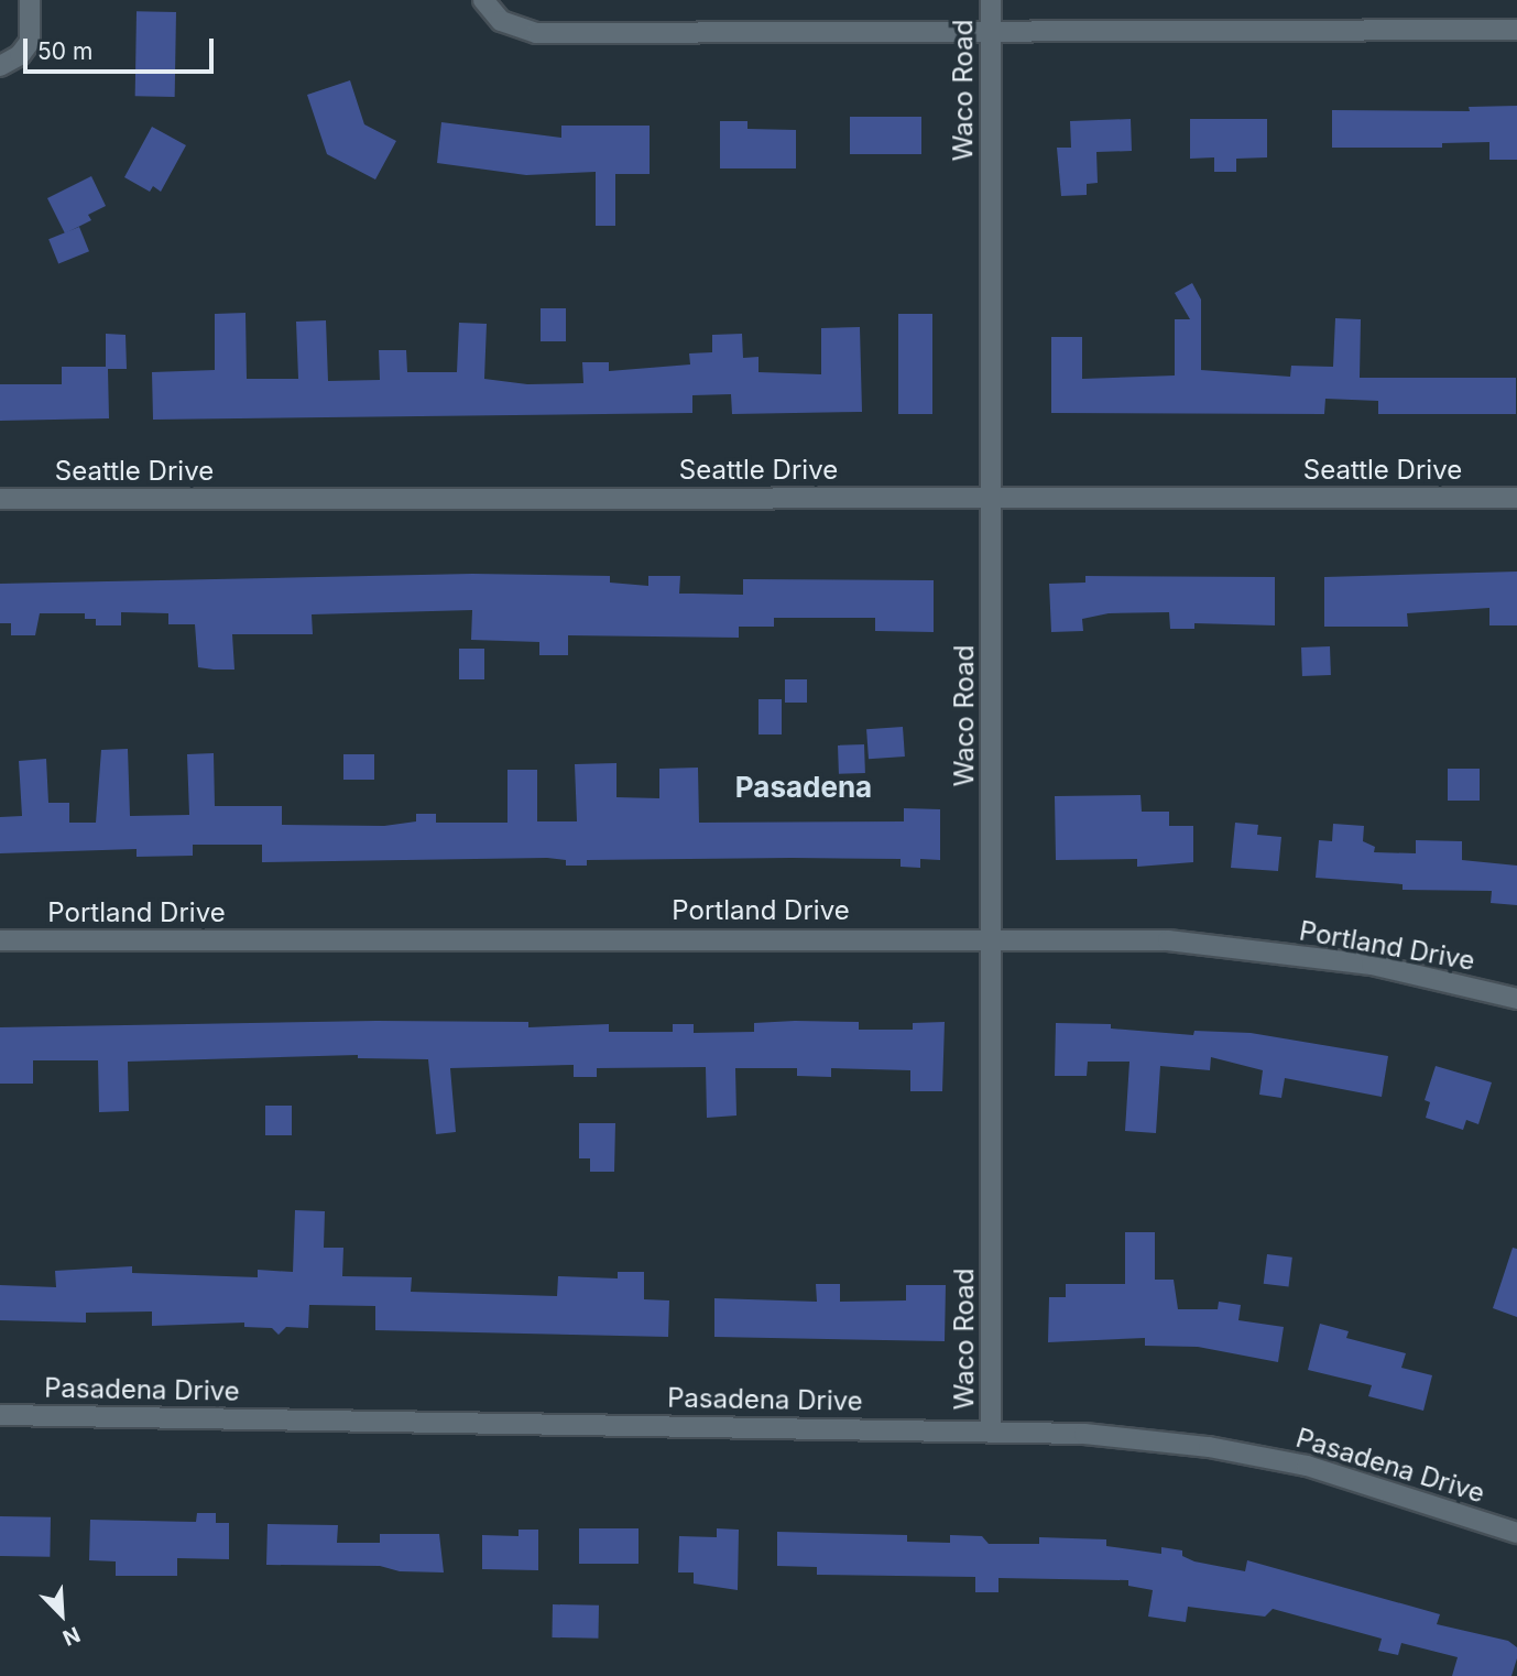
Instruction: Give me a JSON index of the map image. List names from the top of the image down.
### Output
{
  "streets": {
    "street": [
      "Waco Road",
      "Seattle Drive",
      "Portland Drive",
      "Pasadena Drive"
    ]
  },
  "crossings": [
    ["Waco Road", "Seattle Drive"],
    ["Waco Road", "Portland Drive"],
    ["Waco Road", "Pasadena Drive"]
  ],
  "districts": ["Pasadena"],
  "scale_bar": "50 m",
  "north": "bottom right"
}
